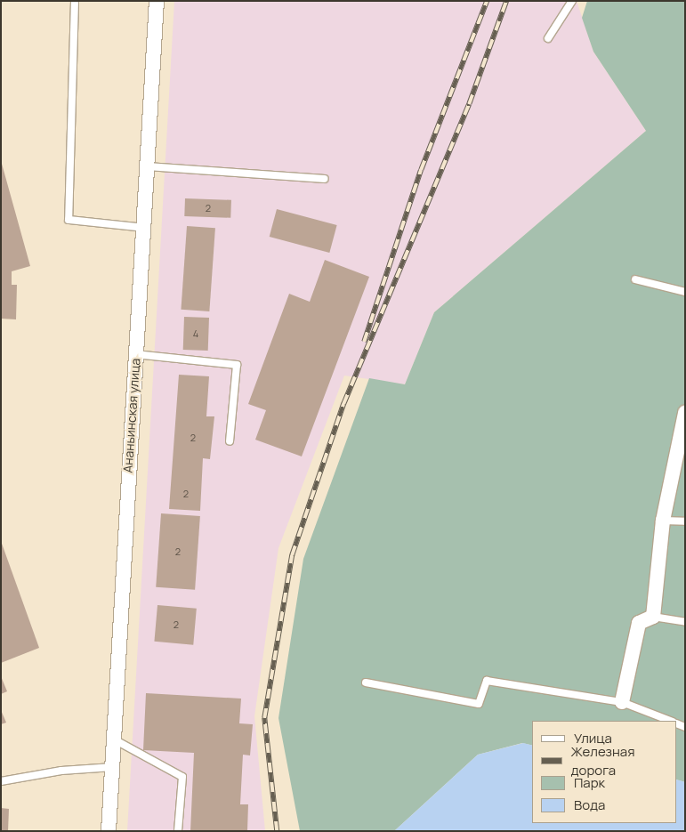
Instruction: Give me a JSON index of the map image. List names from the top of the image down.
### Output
{
  "streets": {
    "street": ["Ананьинская улица"]
  },
  "house_numbers": [
    "2",
    "4",
    "2",
    "2",
    "2",
    "2"
  ],
  "legend": [
    "Улица",
    "Железная дорога",
    "Парк",
    "Вода"
  ]
}
